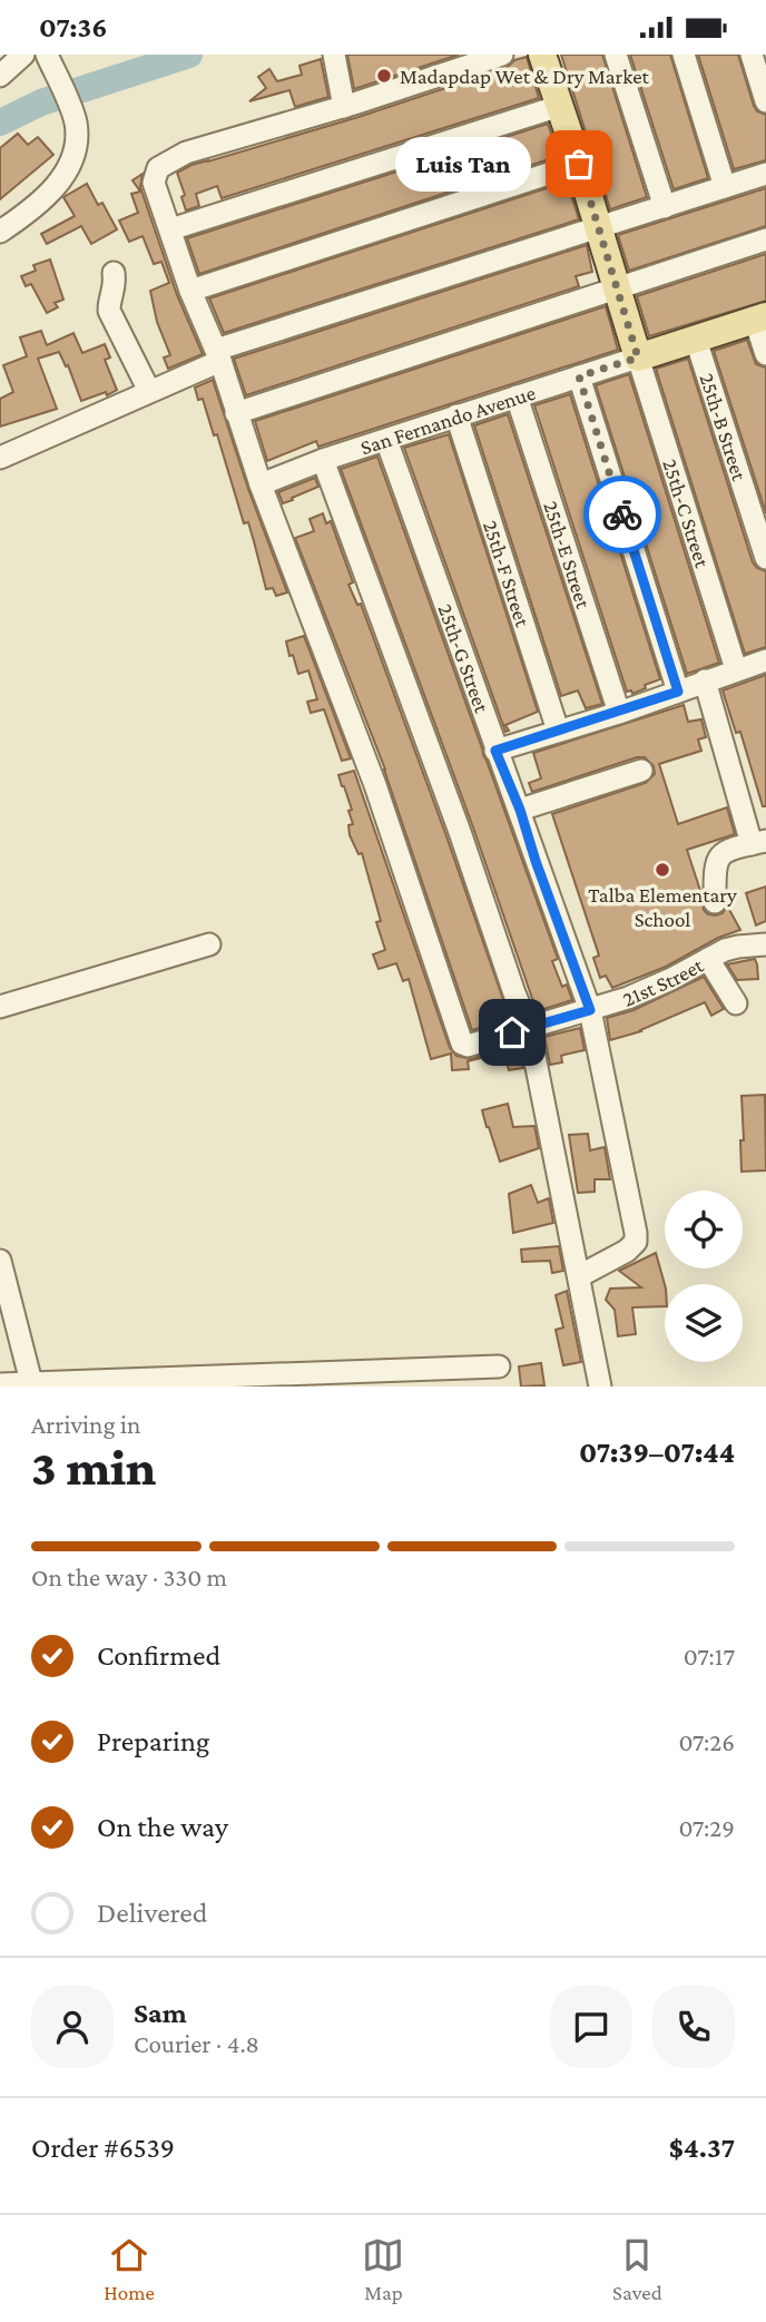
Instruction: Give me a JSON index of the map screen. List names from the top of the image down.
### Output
{
  "streets": {
    "main road": ["San Fernando Avenue"],
    "street": [
      "25th-B Street",
      "25th-C Street",
      "25th-E Street",
      "25th-F Street",
      "25th-G Street",
      "21st Street"
    ]
  },
  "crossings": [
    ["San Fernando Avenue", "25th-B Street"],
    ["San Fernando Avenue", "25th-C Street"],
    ["San Fernando Avenue", "25th-E Street"],
    ["San Fernando Avenue", "25th-F Street"],
    ["San Fernando Avenue", "25th-G Street"],
    ["San Fernando Avenue", "21st Street"],
    ["25th-G Street", "21st Street"]
  ],
  "places": ["Madapdap Wet & Dry Market", "Luis Tan", "Talba Elementary School"],
  "page": {
    "status": "07:36",
    "bubble": "Luis Tan",
    "heading": ["3 min", "Arriving in", "07:39–07:44"],
    "panel": [
      "Sam",
      "Courier · 4.8",
      "Order #6539",
      "$4.37"
    ],
    "bar": "On the way · 330 m",
    "list": [
      ["Confirmed", "07:17"],
      ["Preparing", "07:26"],
      ["On the way", "07:29"],
      "Delivered"
    ],
    "tabs": ["Home", "Map", "Saved"]
  }
}
